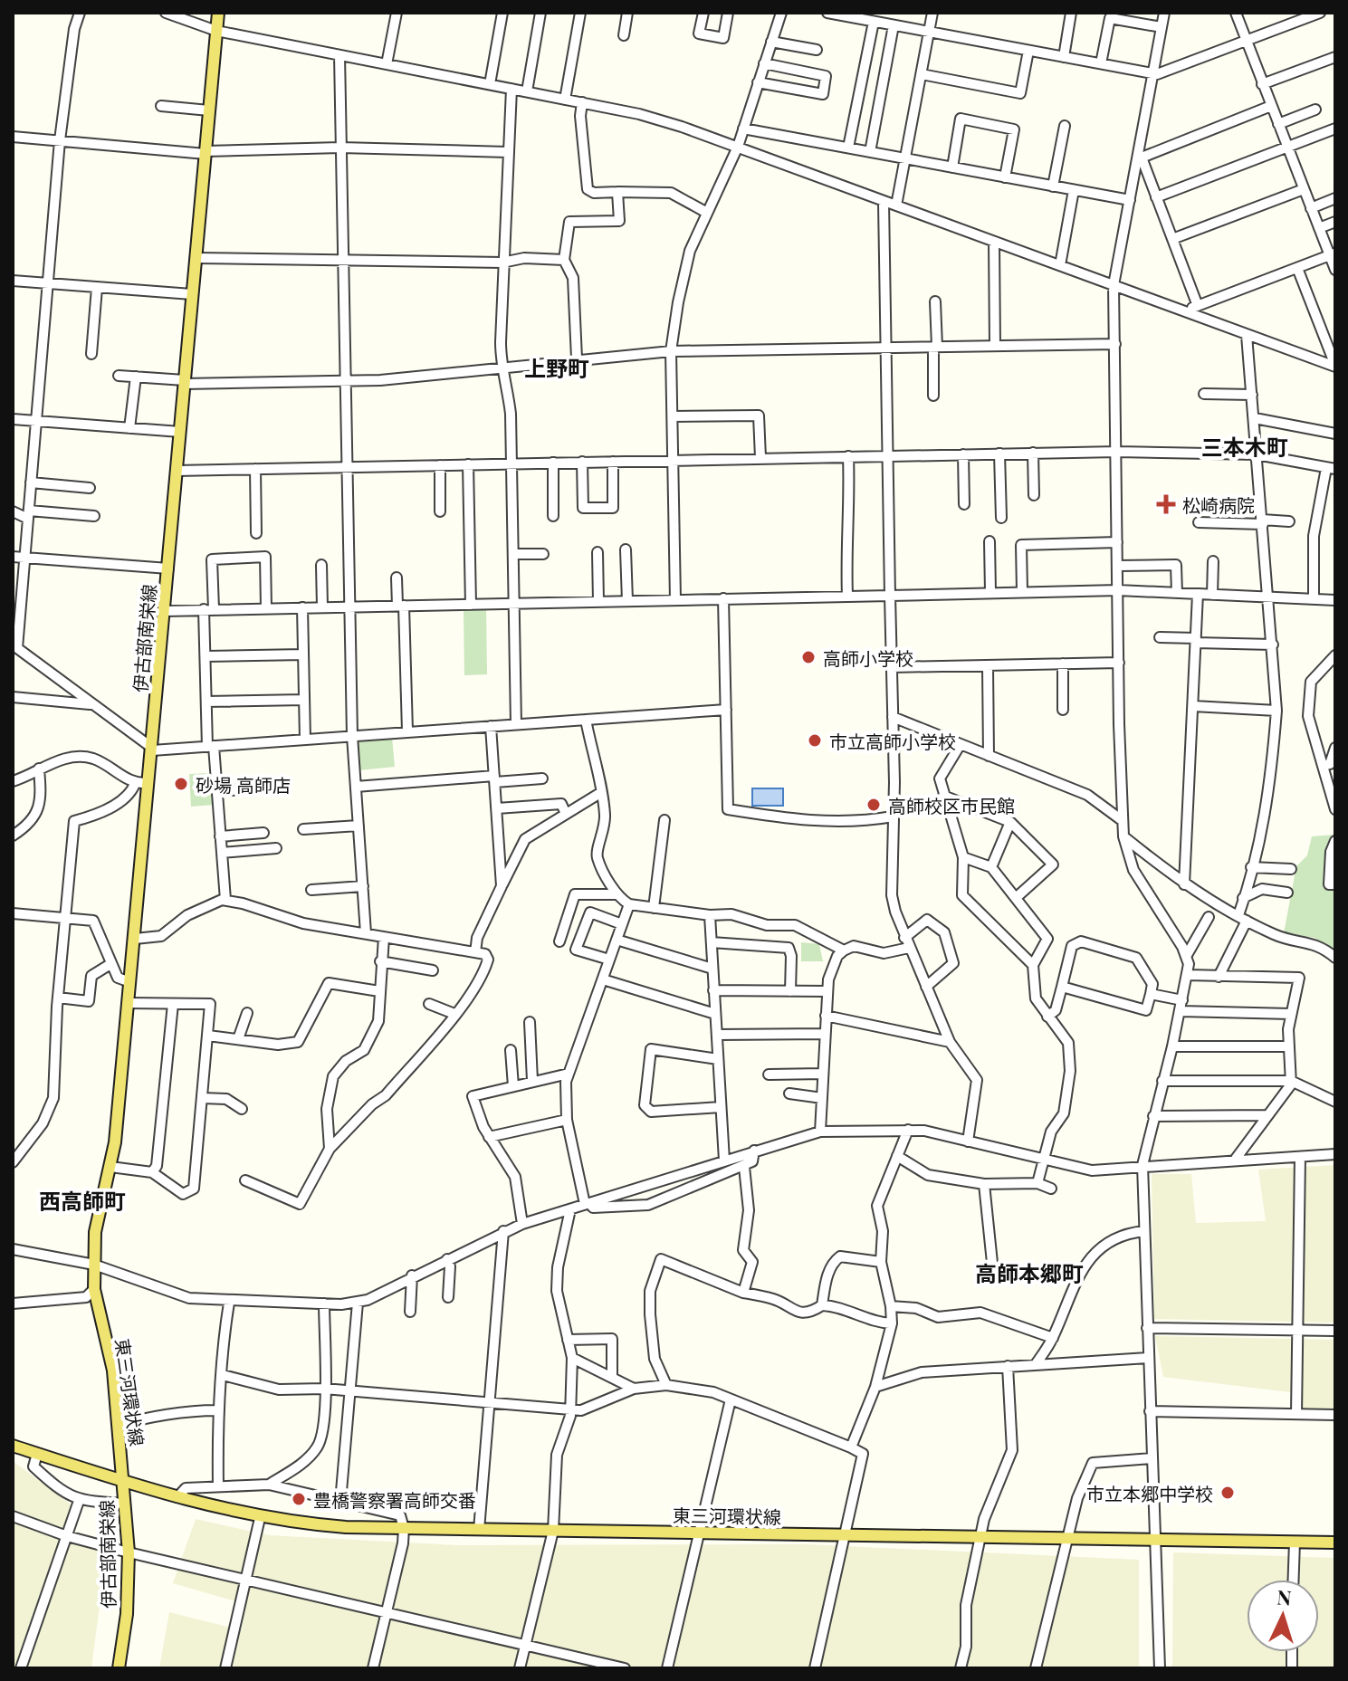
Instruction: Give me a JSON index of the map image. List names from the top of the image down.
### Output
{
  "streets": {
    "main road": ["伊古部南栄線", "東三河環状線"]
  },
  "crossings": [
    ["伊古部南栄線", "東三河環状線"]
  ],
  "districts": [
    "上野町",
    "三本木町",
    "西高師町",
    "高師本郷町"
  ],
  "places": {
    "health": ["松崎病院"],
    "other": [
      "高師小学校",
      "市立高師小学校",
      "砂場 高師店",
      "高師校区市民館",
      "市立本郷中学校",
      "豊橋警察署高師交番"
    ]
  },
  "north": "top"
}
